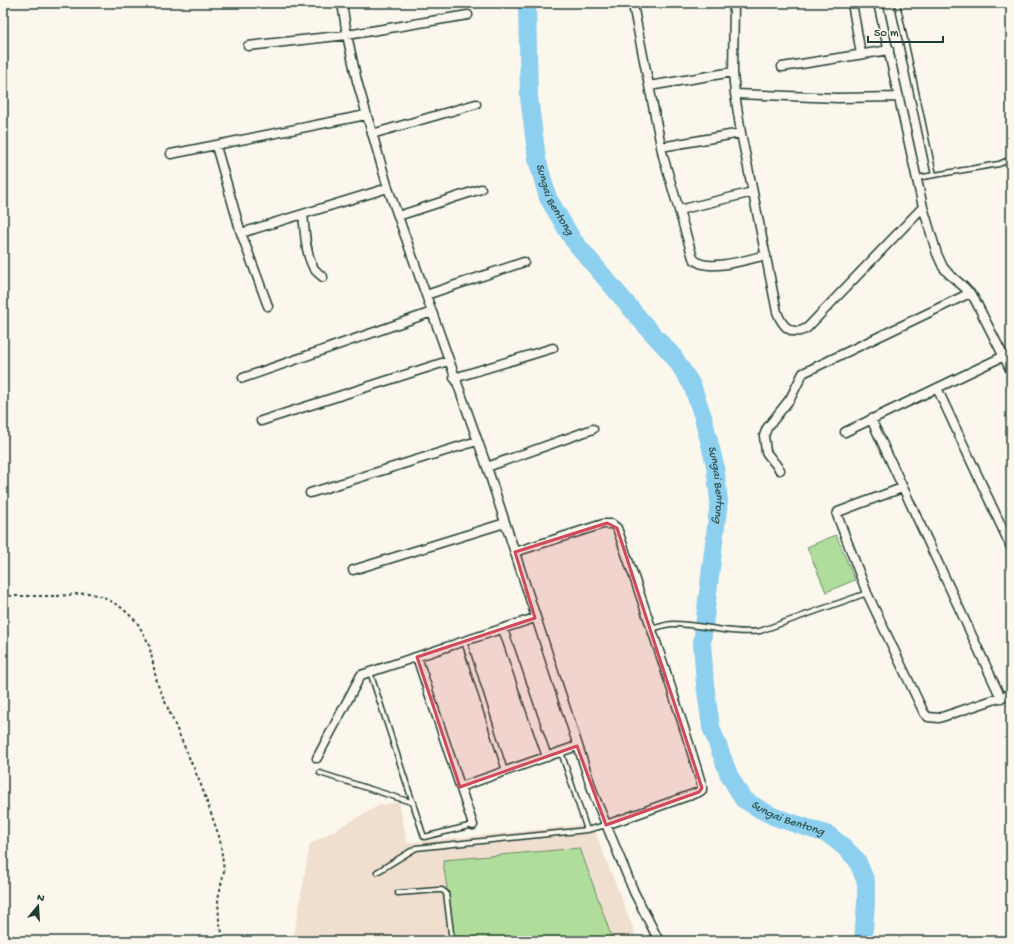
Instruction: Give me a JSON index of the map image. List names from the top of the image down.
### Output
{
  "water": ["Sungai Bentong"],
  "scale_bar": "50 m",
  "north": "top"
}
